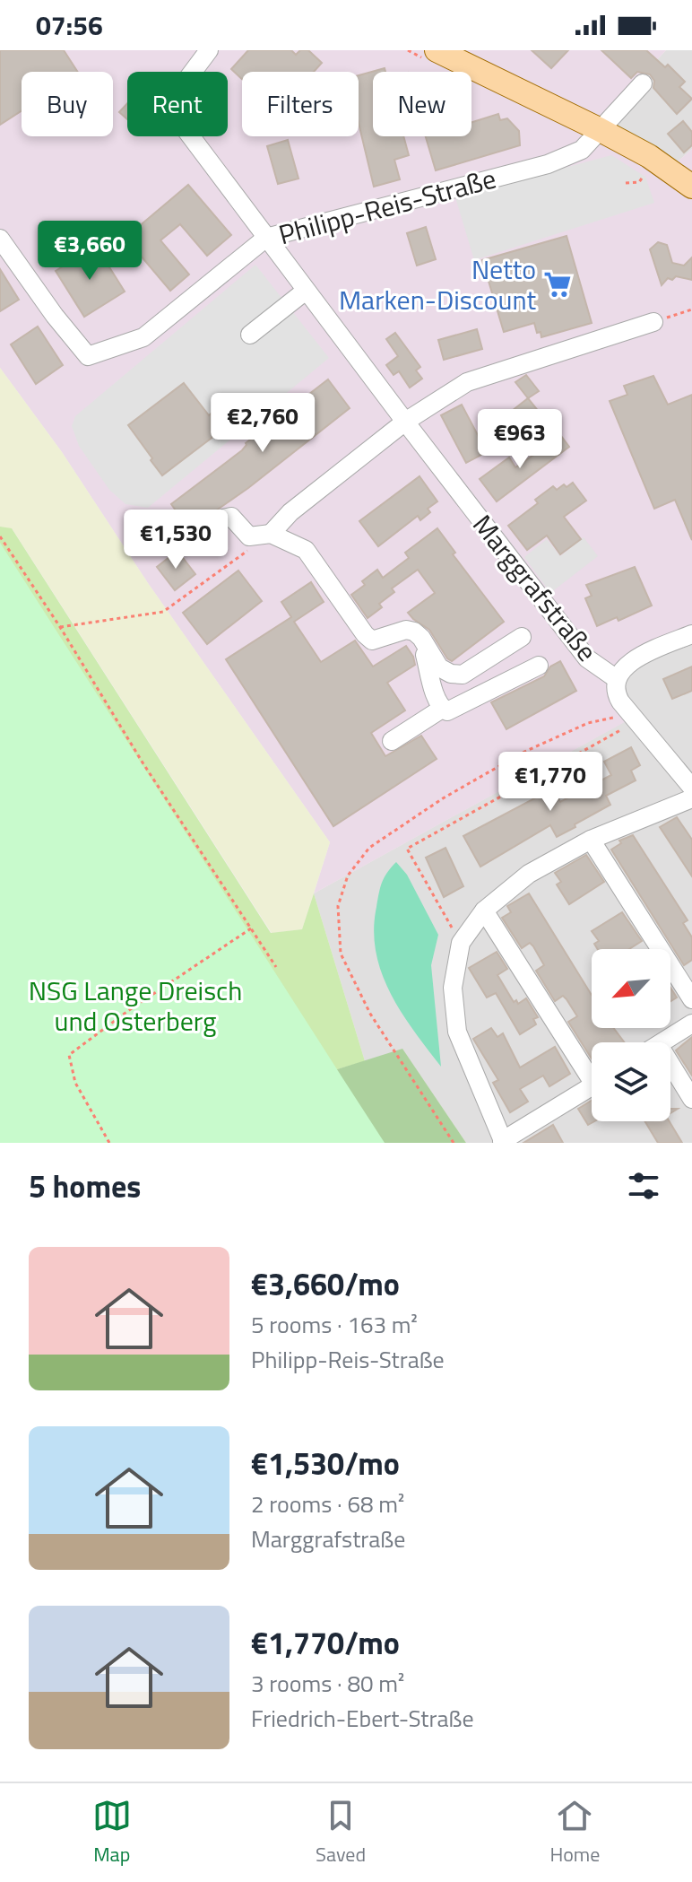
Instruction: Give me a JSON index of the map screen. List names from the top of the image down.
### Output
{
  "streets": {
    "street": ["Philipp-Reis-Straße", "Marggrafstraße"]
  },
  "crossings": [
    ["Philipp-Reis-Straße", "Marggrafstraße"]
  ],
  "parks": ["NSG Lange Dreisch und Osterberg"],
  "places": {
    "supermarket": ["Netto Marken-Discount"]
  },
  "north": "bottom left",
  "page": {
    "status": "07:56",
    "chip": [
      "Buy",
      "Rent",
      "Filters",
      "New"
    ],
    "price": [
      "€3,660",
      "€2,760",
      "€963",
      "€1,530",
      "€1,770"
    ],
    "heading": "5 homes",
    "list": [
      {
        "name": "€3,660/mo",
        "note": "5 rooms · 163 m² · Philipp-Reis-Straße"
      },
      {
        "name": "€1,530/mo",
        "note": "2 rooms · 68 m² · Marggrafstraße"
      },
      {
        "name": "€1,770/mo",
        "note": "3 rooms · 80 m² · Friedrich-Ebert-Straße"
      }
    ],
    "tabs": ["Map", "Saved", "Home"]
  }
}
